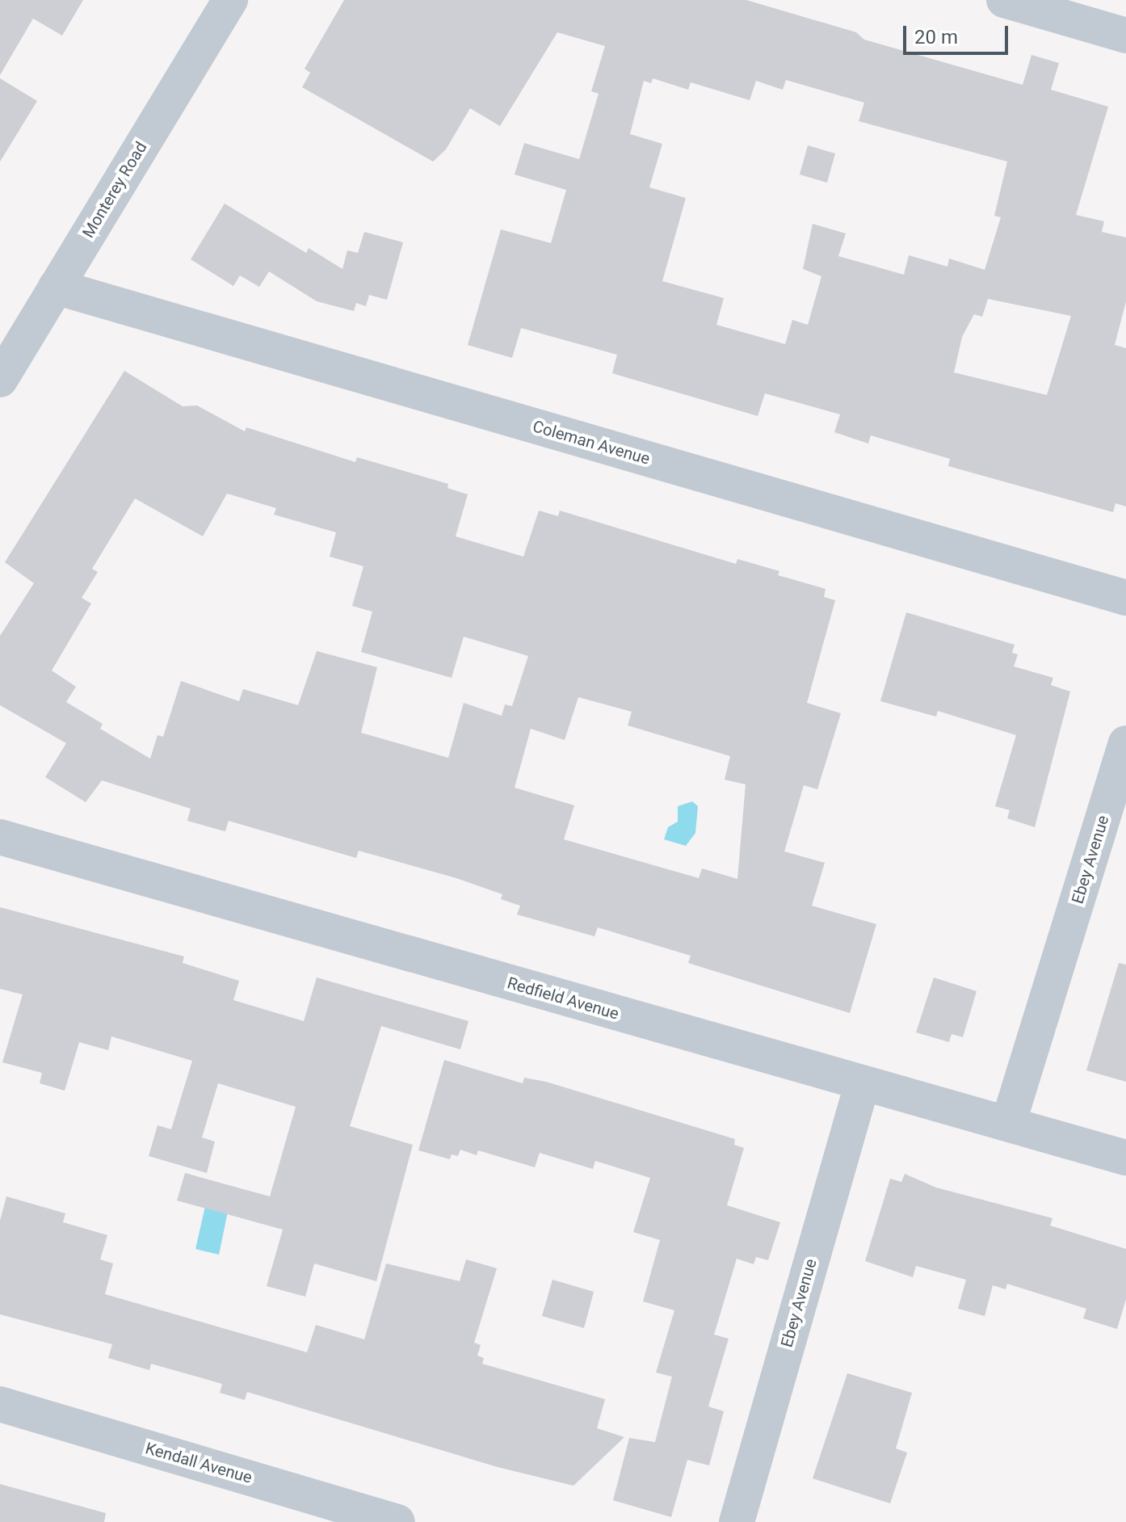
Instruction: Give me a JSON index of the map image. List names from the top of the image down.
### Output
{
  "streets": {
    "street": [
      "Monterey Road",
      "Coleman Avenue",
      "Ebey Avenue",
      "Redfield Avenue",
      "Kendall Avenue"
    ]
  },
  "crossings": [
    ["Monterey Road", "Coleman Avenue"],
    ["Ebey Avenue", "Redfield Avenue"]
  ],
  "scale_bar": "20 m"
}
